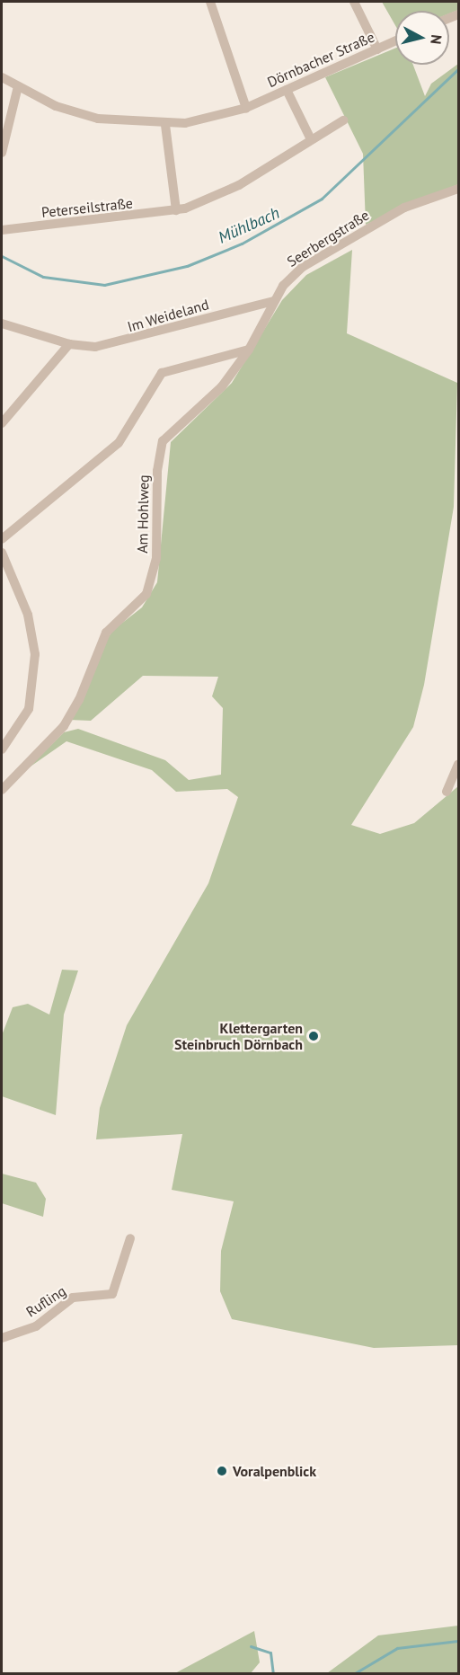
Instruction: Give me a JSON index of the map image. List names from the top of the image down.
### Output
{
  "streets": {
    "street": [
      "Dörnbacher Straße",
      "Peterseilstraße",
      "Seerbergstraße",
      "Im Weideland",
      "Am Hohlweg",
      "Rufling"
    ]
  },
  "crossings": [
    ["Seerbergstraße", "Im Weideland"],
    ["Seerbergstraße", "Am Hohlweg"]
  ],
  "water": ["Mühlbach"],
  "places": ["Klettergarten Steinbruch Dörnbach", "Voralpenblick"],
  "north": "right"
}
